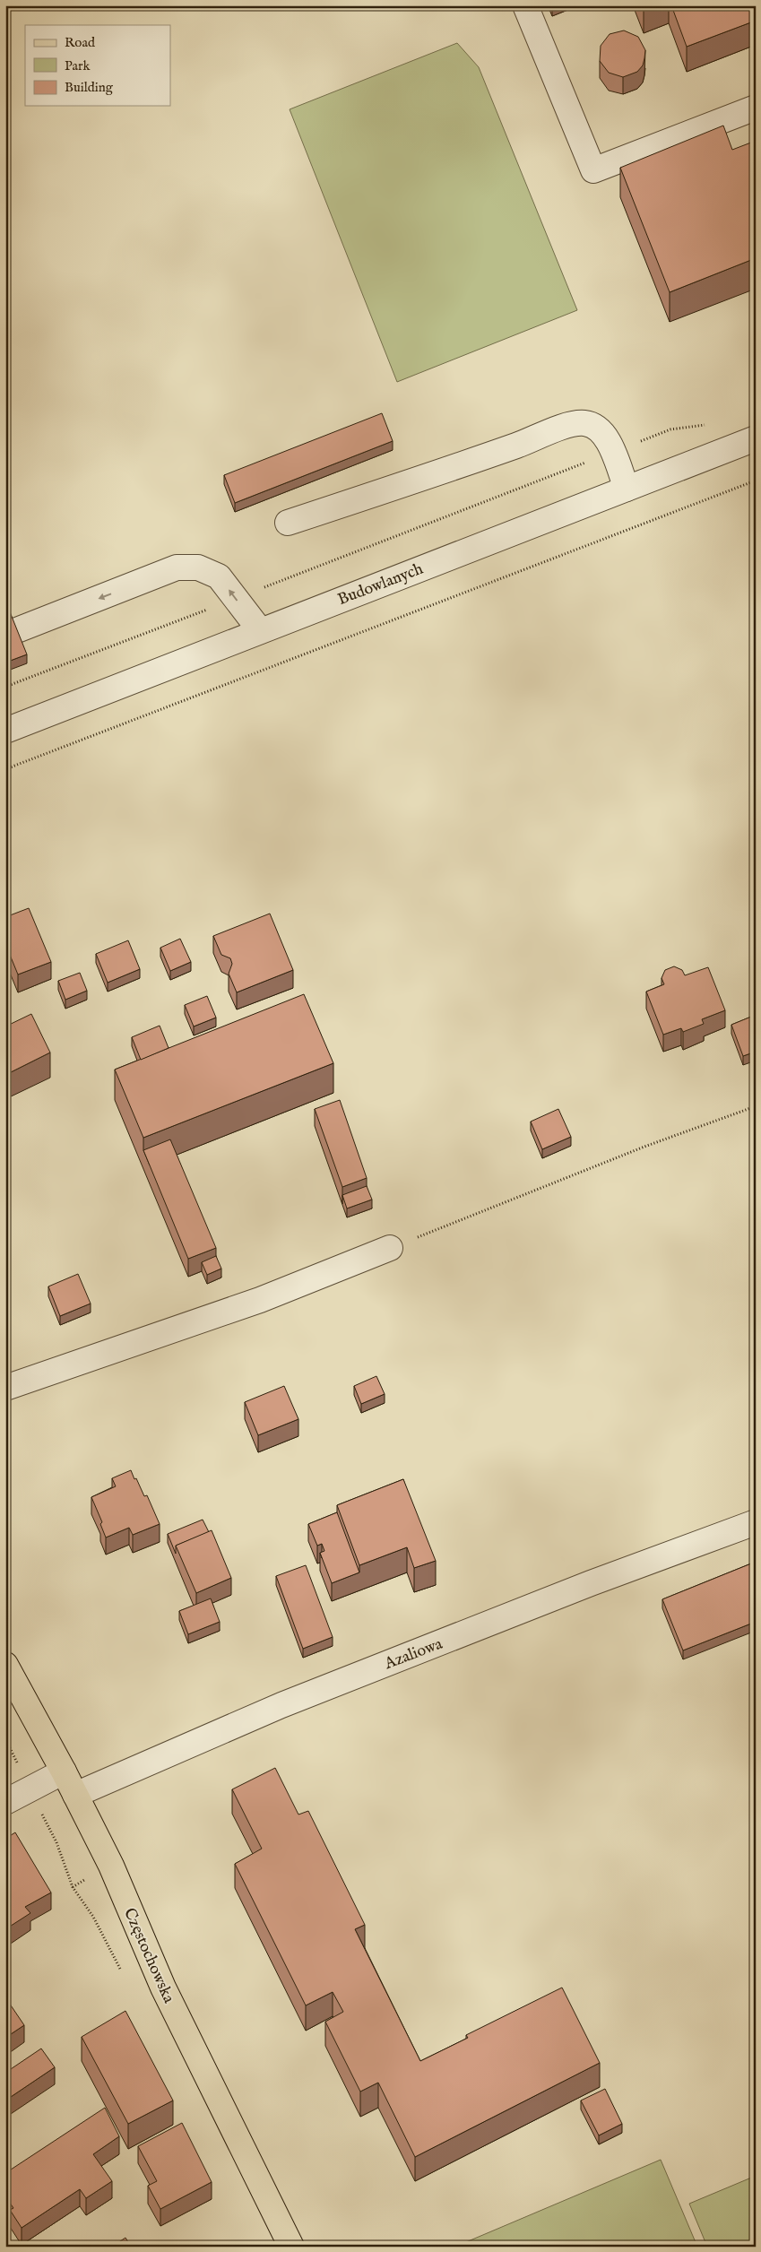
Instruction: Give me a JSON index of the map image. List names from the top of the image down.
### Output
{
  "streets": {
    "main road": ["Częstochowska"],
    "street": ["Budowlanych", "Azaliowa"]
  },
  "crossings": [
    ["Azaliowa", "Częstochowska"]
  ],
  "legend": ["Road", "Park", "Building"]
}
